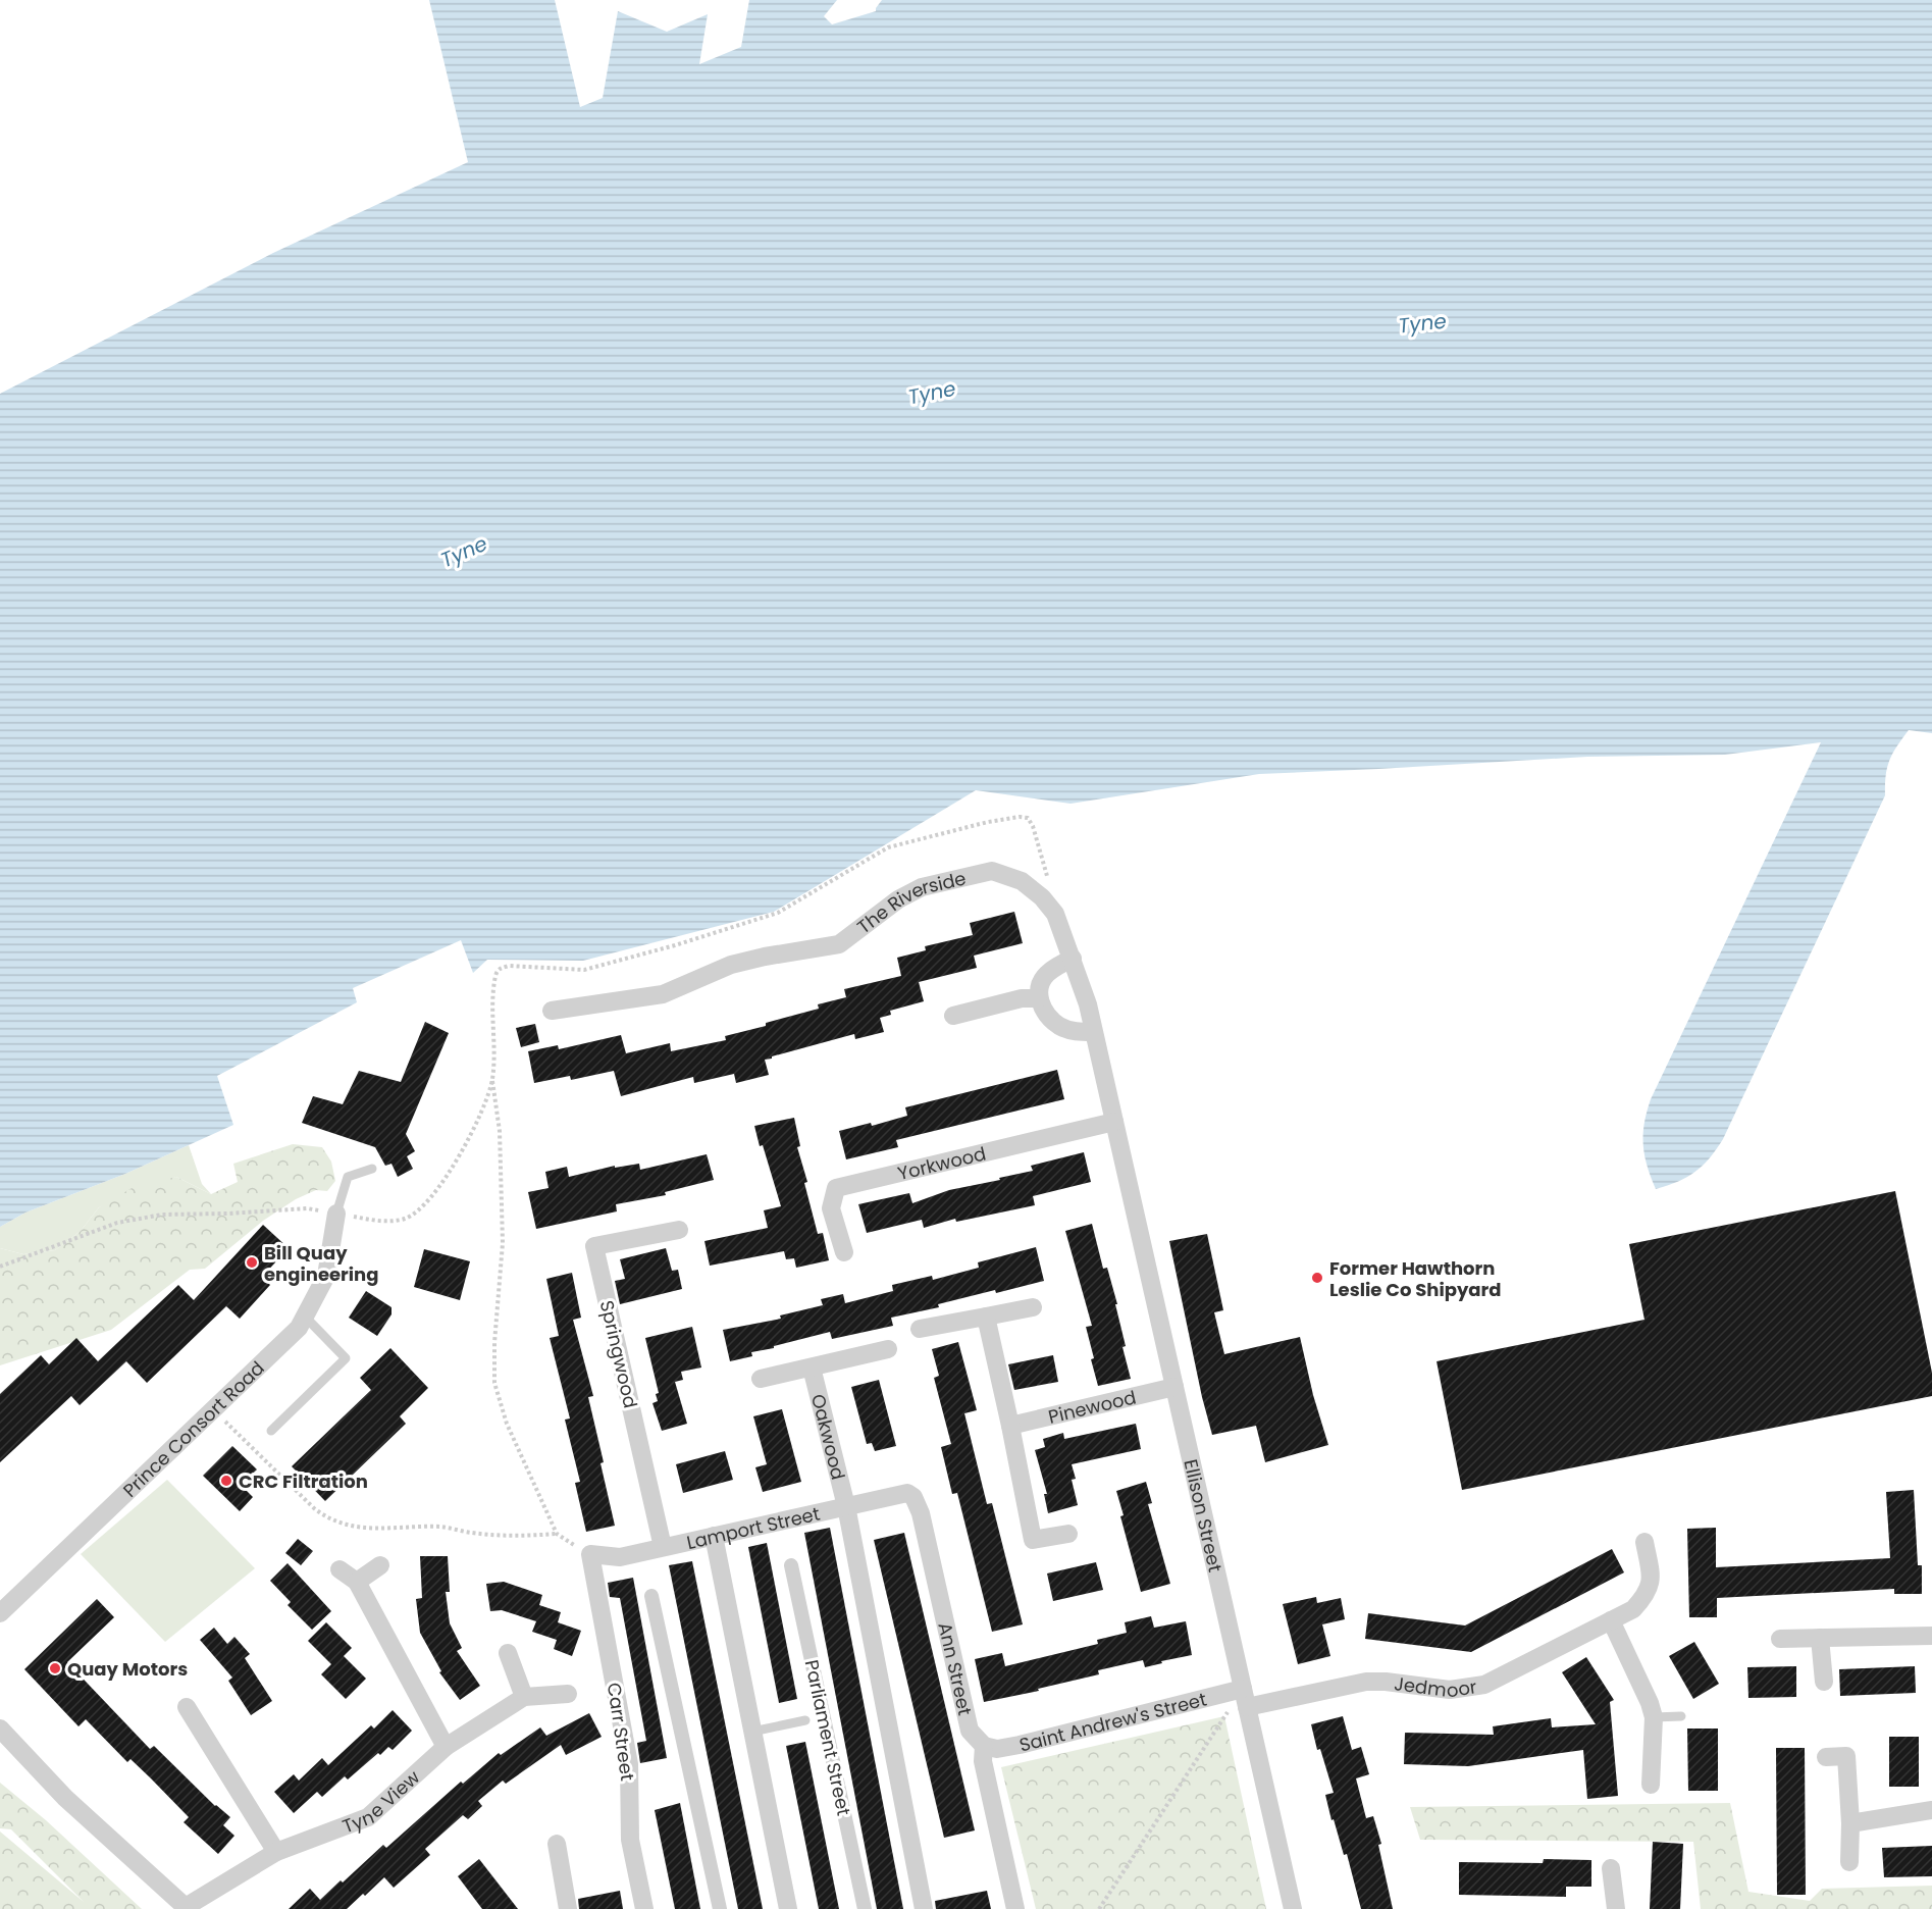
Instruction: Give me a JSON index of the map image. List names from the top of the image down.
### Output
{
  "streets": {
    "street": [
      "The Riverside",
      "Yorkwood",
      "Springwood",
      "Pinewood",
      "Prince Consort Road",
      "Oakwood",
      "Ellison Street",
      "Lamport Street",
      "Ann Street",
      "Jedmoor",
      "Saint Andrew's Street",
      "Carr Street",
      "Parliament Street",
      "Tyne View"
    ]
  },
  "crossings": [
    ["The Riverside", "Yorkwood"],
    ["The Riverside", "Ellison Street"],
    ["Yorkwood", "Ellison Street"],
    ["Springwood", "Lamport Street"],
    ["Pinewood", "Ellison Street"],
    ["Oakwood", "Lamport Street"],
    ["Ellison Street", "Jedmoor"],
    ["Ellison Street", "Saint Andrew's Street"],
    ["Lamport Street", "Ann Street"],
    ["Lamport Street", "Carr Street"],
    ["Ann Street", "Saint Andrew's Street"],
    ["Jedmoor", "Saint Andrew's Street"]
  ],
  "water": ["Tyne"],
  "places": [
    "Bill Quay engineering",
    "Former Hawthorn Leslie Co Shipyard",
    "CRC Filtration",
    "Quay Motors"
  ]
}
